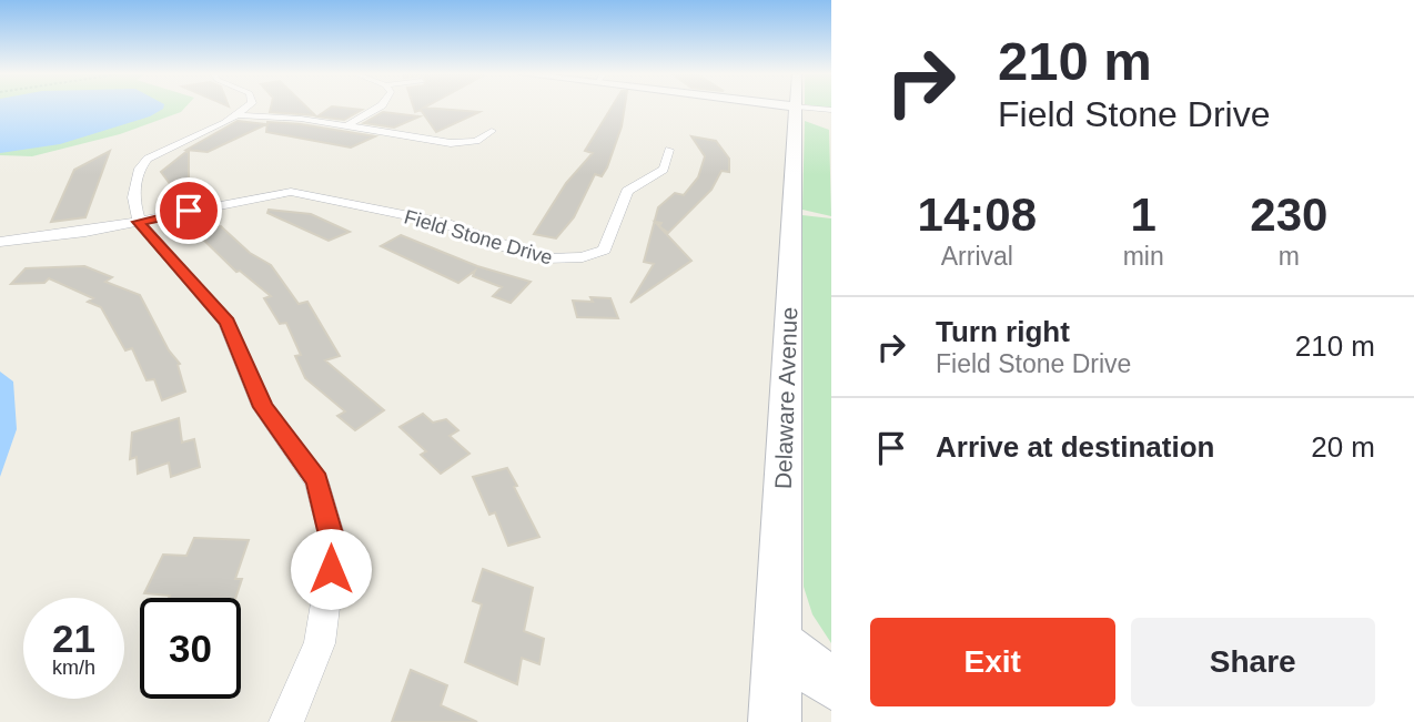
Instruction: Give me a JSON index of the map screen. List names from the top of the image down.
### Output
{
  "streets": {
    "street": ["Field Stone Drive", "Delaware Avenue"]
  },
  "page": {
    "turn": ["210 m", "Field Stone Drive"],
    "eta": [
      "14:08",
      "Arrival",
      "1",
      "min",
      "230",
      "m"
    ],
    "list": [
      {
        "name": "Turn right",
        "note": "Field Stone Drive",
        "value": "210 m"
      },
      {
        "name": "Arrive at destination",
        "value": "20 m"
      }
    ],
    "speed": "21 km/h",
    "limit": "30",
    "buttons": ["Exit", "Share"]
  }
}
